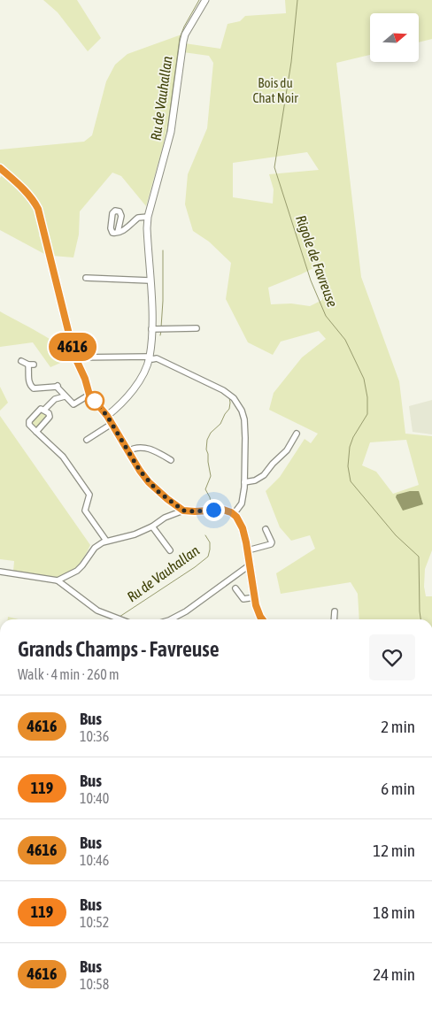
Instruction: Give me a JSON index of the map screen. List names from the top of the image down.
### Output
{
  "water": ["Ru de Vauhallan", "Rigole de Favreuse"],
  "parks": ["Bois du Chat Noir"],
  "lines": ["bus line 4616"],
  "north": "right",
  "page": {
    "on_map": "4616",
    "heading": ["Grands Champs - Favreuse", "Walk · 4 min · 260 m"],
    "list": [
      {
        "mark": "4616",
        "name": "Bus",
        "note": "10:36",
        "value": "2 min"
      },
      {
        "mark": "119",
        "name": "Bus",
        "note": "10:40",
        "value": "6 min"
      },
      {
        "mark": "4616",
        "name": "Bus",
        "note": "10:46",
        "value": "12 min"
      },
      {
        "mark": "119",
        "name": "Bus",
        "note": "10:52",
        "value": "18 min"
      },
      {
        "mark": "4616",
        "name": "Bus",
        "note": "10:58",
        "value": "24 min"
      }
    ]
  }
}
